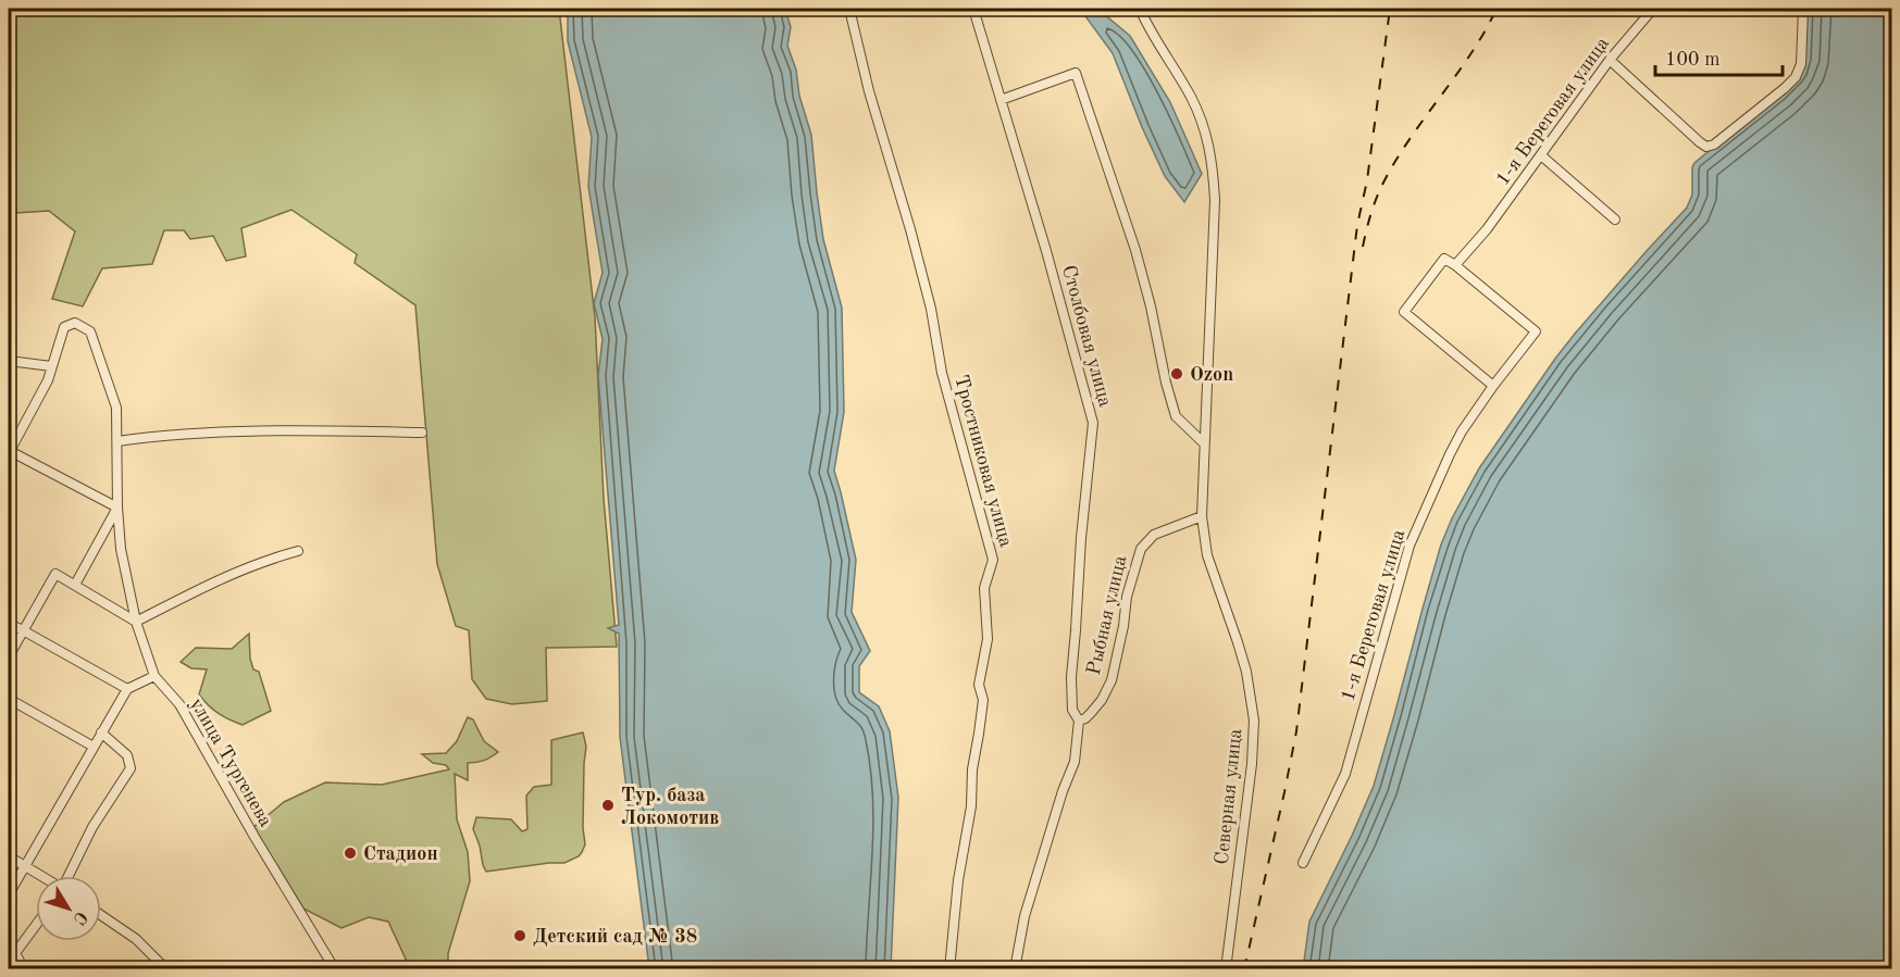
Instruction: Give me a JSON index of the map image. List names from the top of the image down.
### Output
{
  "streets": {
    "street": [
      "1-я Береговая улица",
      "Столбовая улица",
      "Тростниковая улица",
      "Рыбная улица",
      "улица Тургенева",
      "Северная улица"
    ]
  },
  "crossings": [
    ["Столбовая улица", "Рыбная улица"],
    ["Рыбная улица", "Северная улица"]
  ],
  "places": [
    "Ozon",
    "Тур. база Локомотив",
    "Стадион",
    "Детский сад № 38"
  ],
  "scale_bar": "100 m",
  "north": "bottom right"
}
